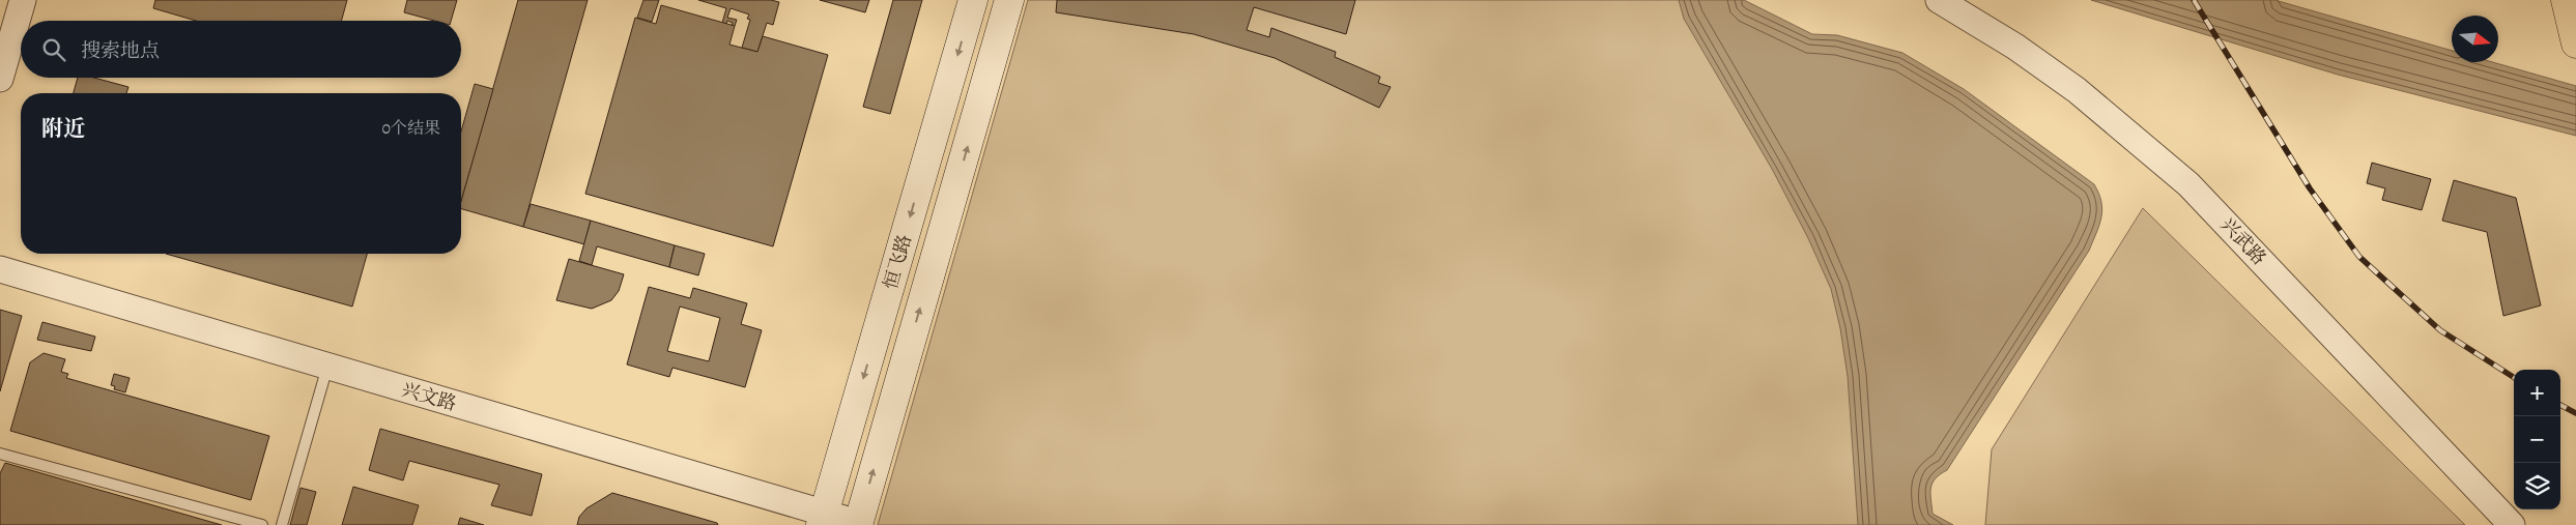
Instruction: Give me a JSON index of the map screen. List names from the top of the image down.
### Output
{
  "streets": {
    "main road": ["恒飞路"],
    "street": ["兴武路", "兴文路"]
  },
  "crossings": [
    ["恒飞路", "兴文路"]
  ],
  "north": "right",
  "page": {
    "search": "搜索地点",
    "heading": ["附近", "0个结果"],
    "map_buttons": ["+", "−"]
  }
}
